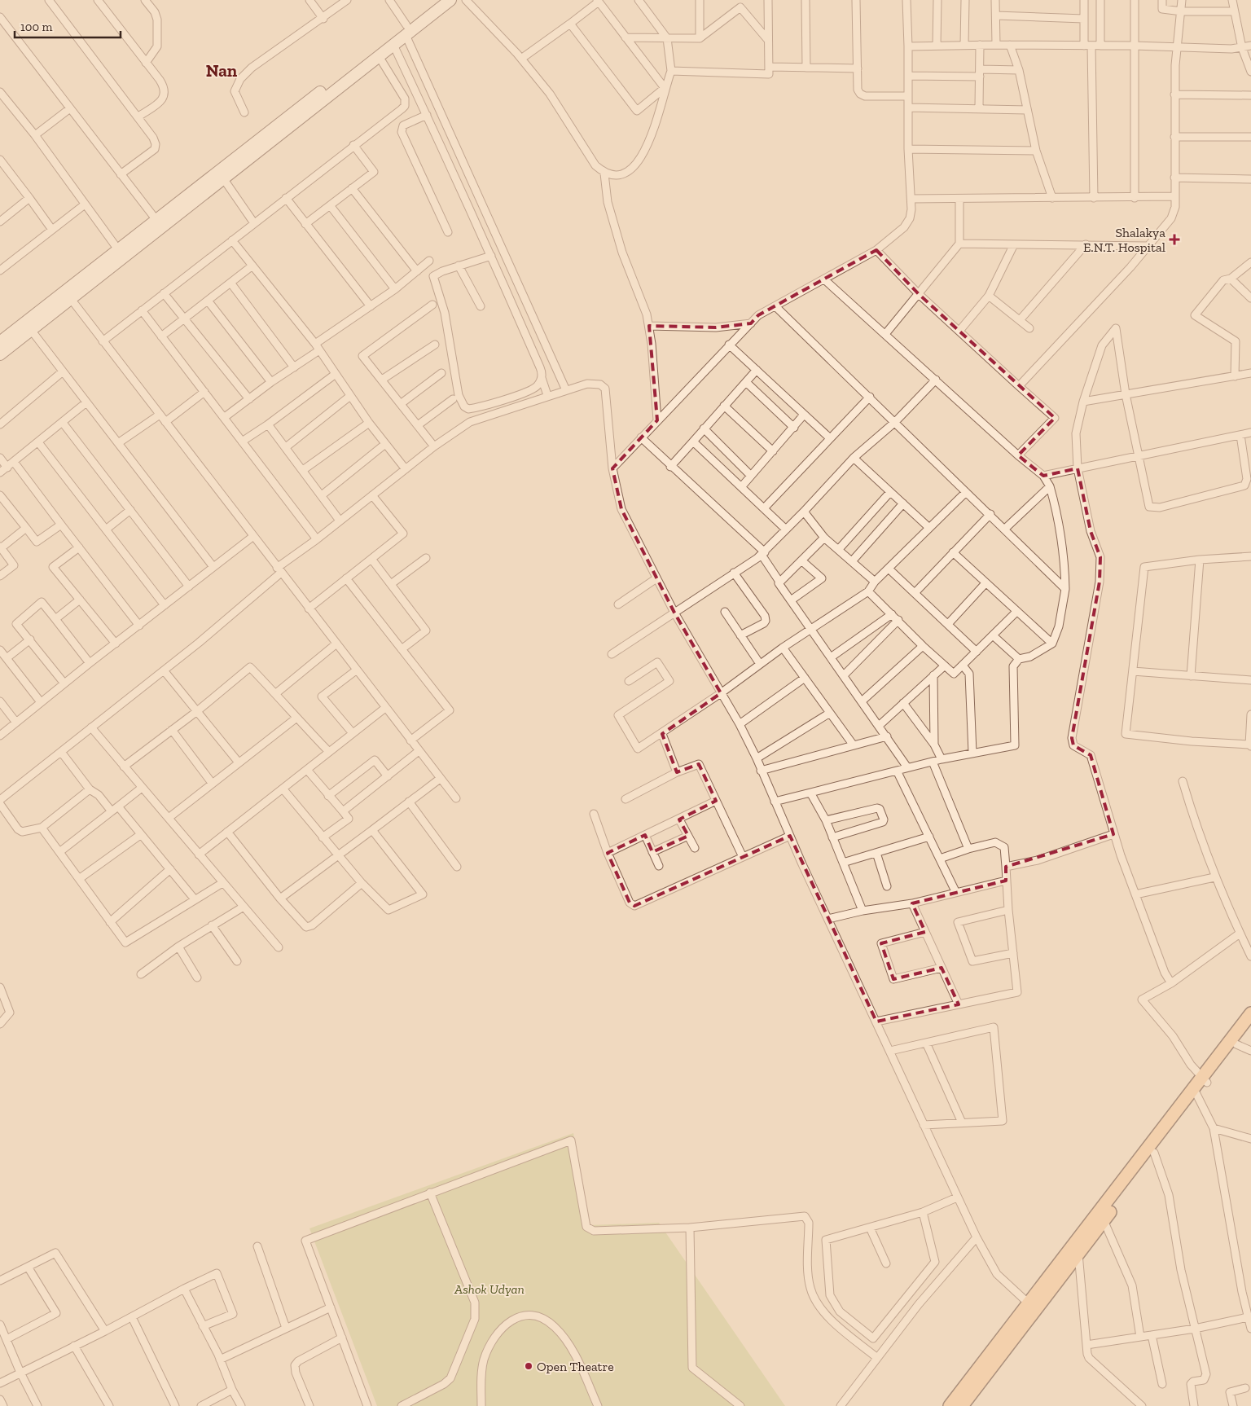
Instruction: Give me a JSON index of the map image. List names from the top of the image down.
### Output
{
  "districts": ["Nan"],
  "parks": ["Ashok Udyan"],
  "places": {
    "health": ["Shalakya E.N.T. Hospital"],
    "other": ["Open Theatre"]
  },
  "scale_bar": "100 m"
}
